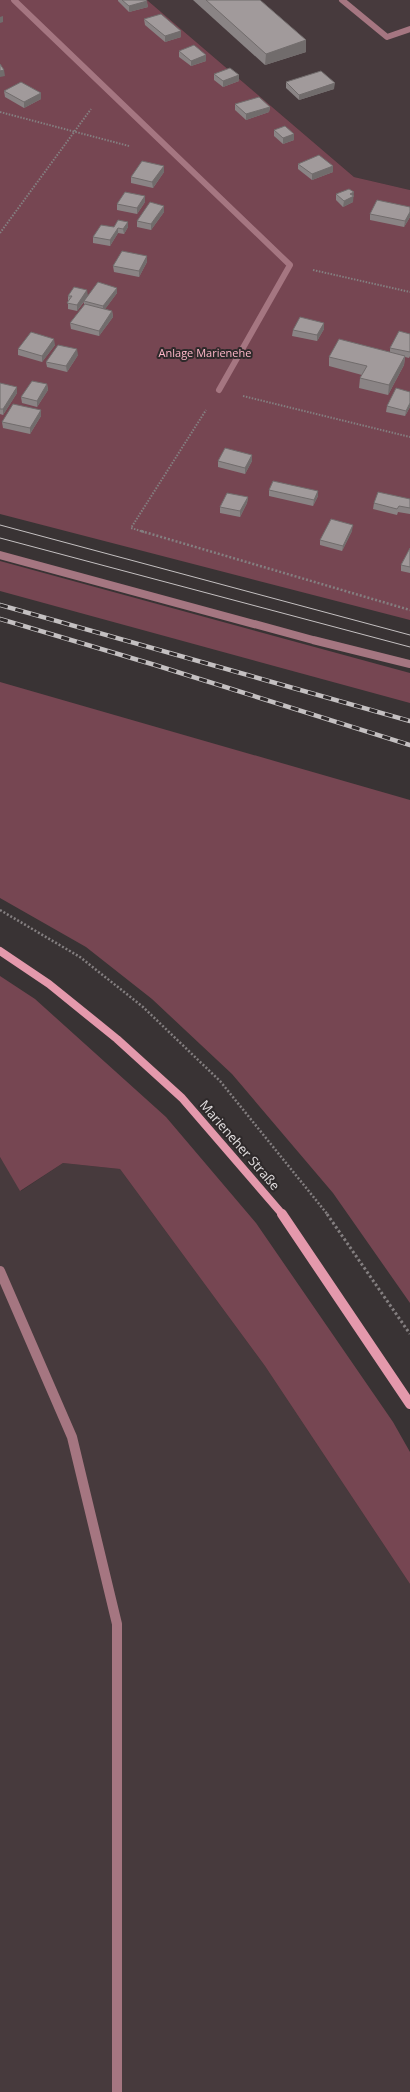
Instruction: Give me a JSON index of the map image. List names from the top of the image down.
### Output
{
  "streets": {
    "street": ["Marieneher Straße"]
  },
  "parks": ["Anlage Marienehe"]
}
